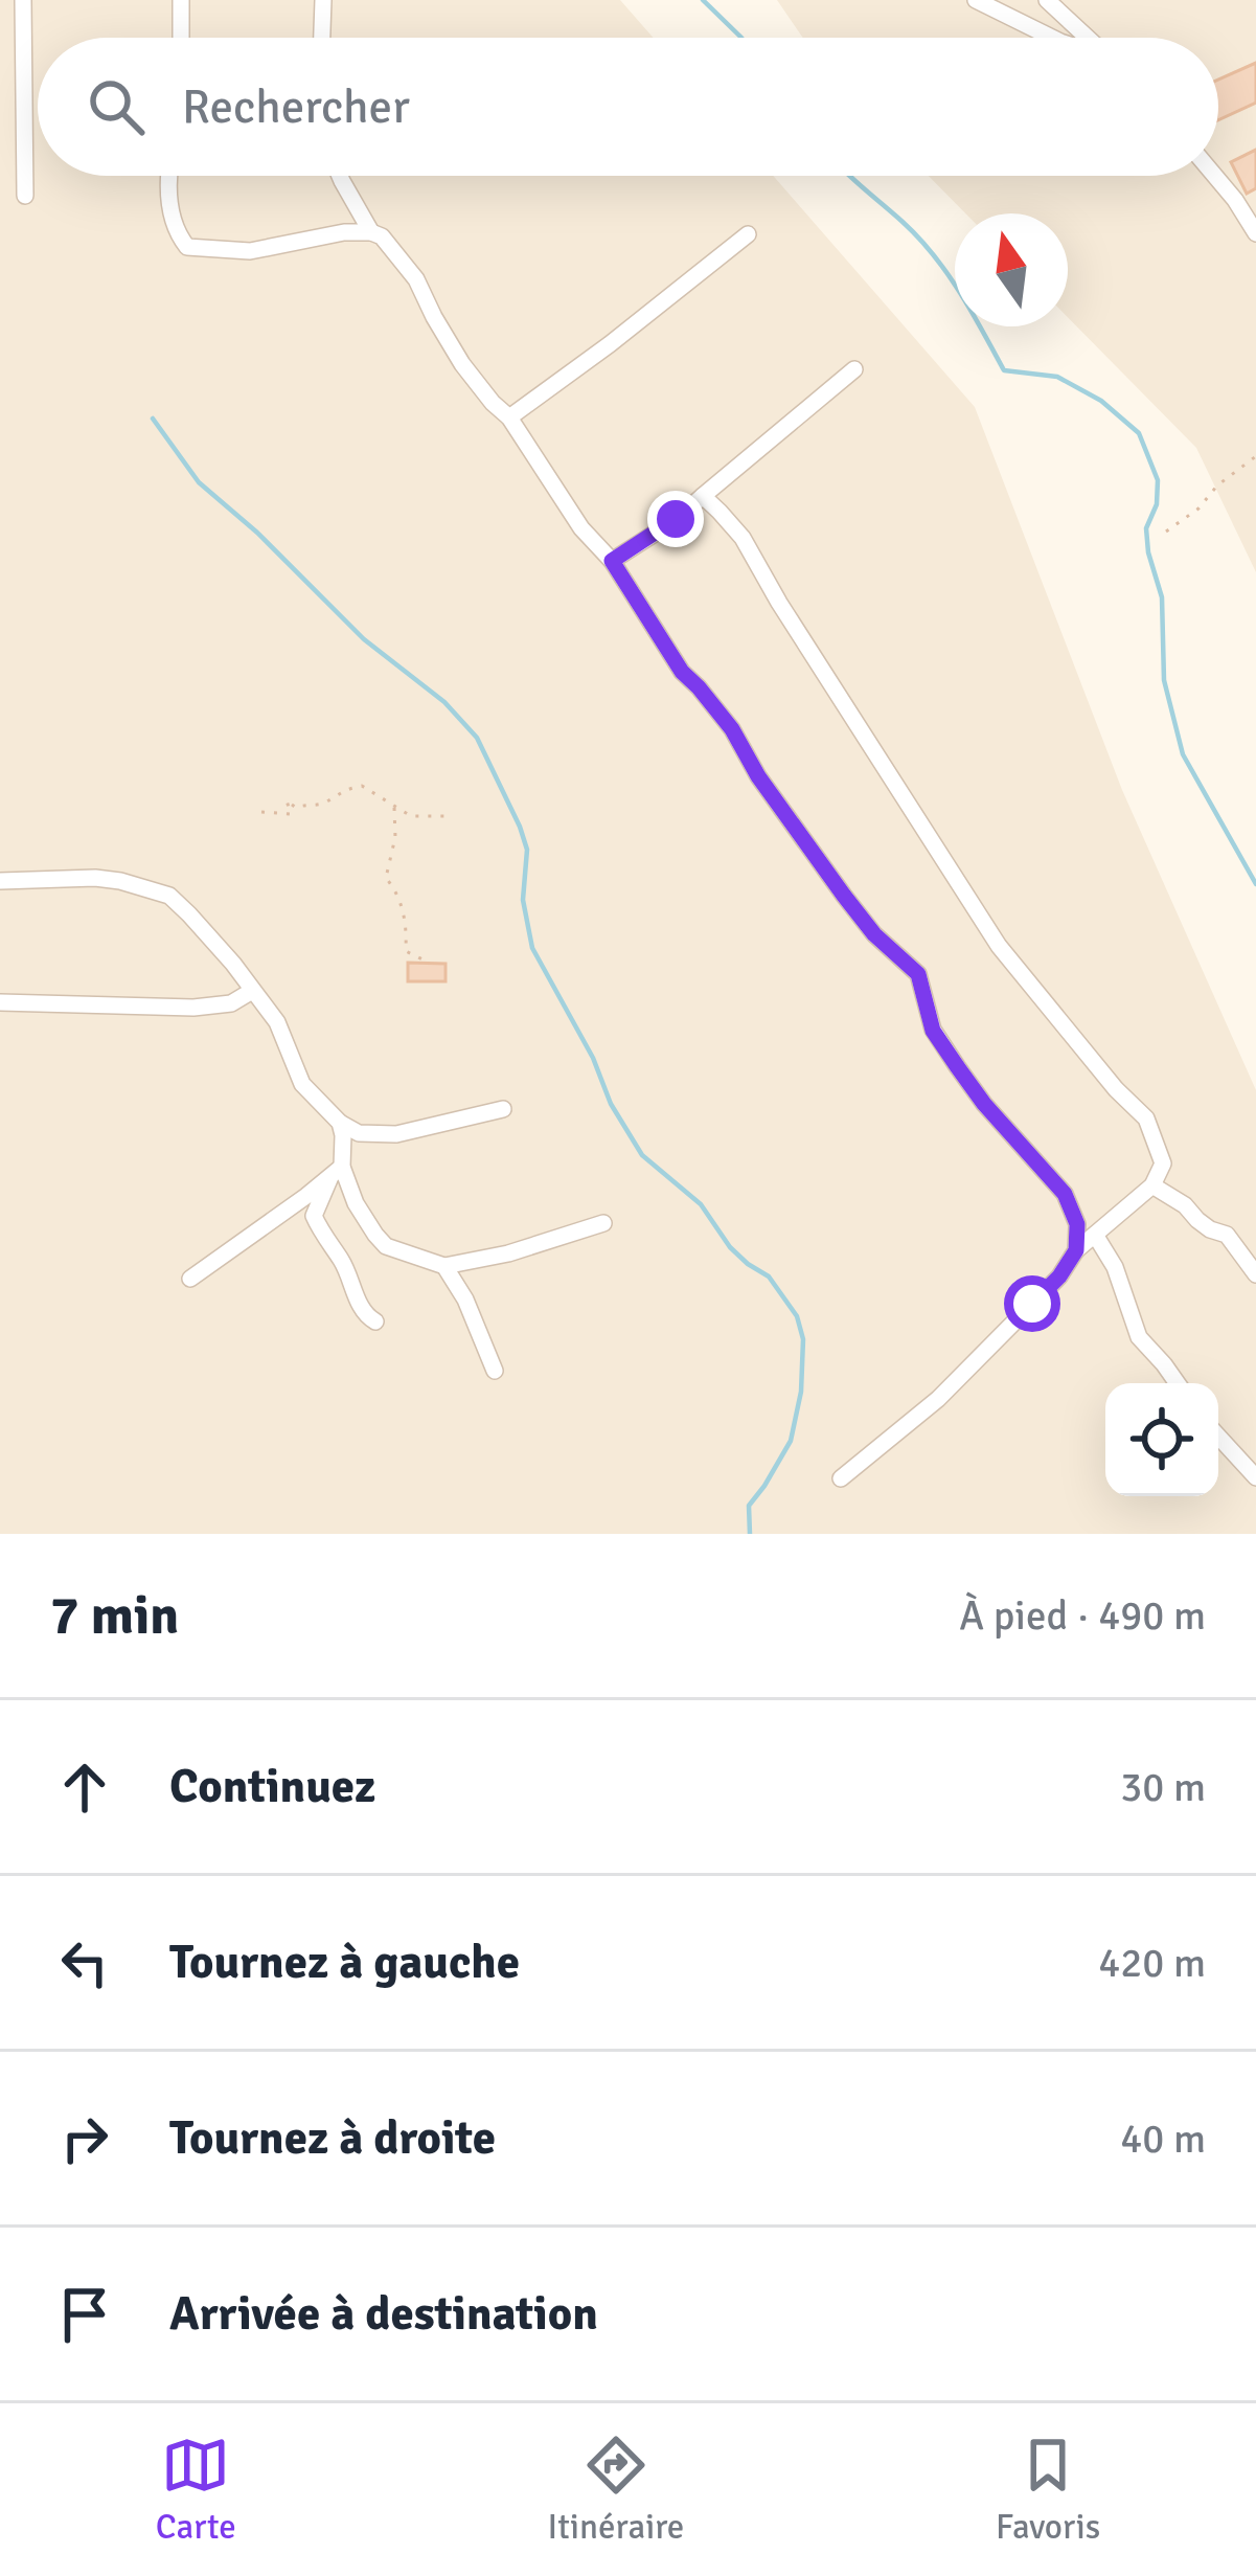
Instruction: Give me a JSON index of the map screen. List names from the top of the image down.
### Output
{
  "north": "top",
  "page": {
    "search": "Rechercher",
    "heading": ["7 min", "À pied · 490 m"],
    "list": [
      ["Continuez", "30 m"],
      ["Tournez à gauche", "420 m"],
      ["Tournez à droite", "40 m"],
      "Arrivée à destination"
    ],
    "nav": ["Carte", "Itinéraire", "Favoris"]
  }
}
